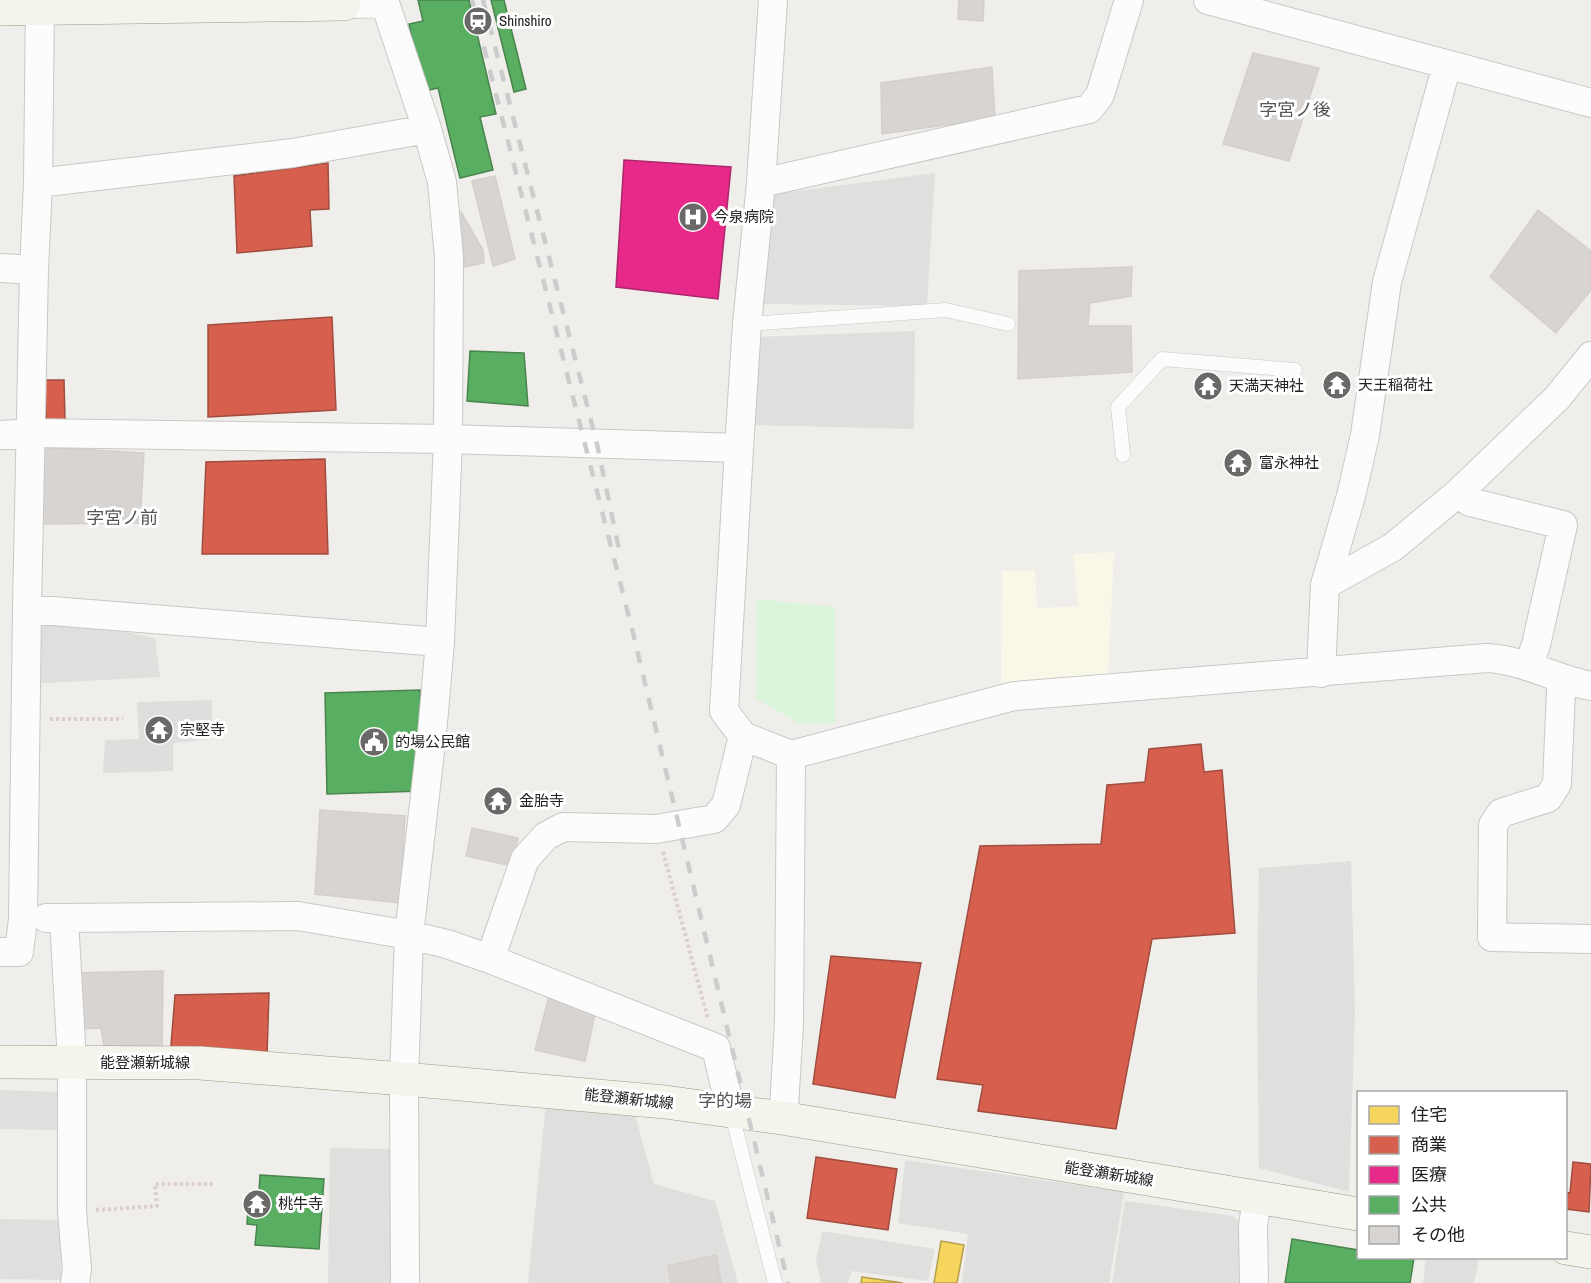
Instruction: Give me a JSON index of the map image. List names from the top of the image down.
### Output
{
  "streets": {
    "main road": ["能登瀬新城線"]
  },
  "districts": ["字宮ノ後", "字宮ノ前", "字的場"],
  "places": {
    "station": ["Shinshiro"],
    "hospital": ["今泉病院"],
    "temple": [
      "天王稲荷社",
      "天満天神社",
      "富永神社",
      "宗堅寺",
      "金胎寺",
      "桃牛寺"
    ],
    "public building": ["的場公民館"]
  },
  "legend": [
    "住宅",
    "商業",
    "医療",
    "公共",
    "その他"
  ]
}
